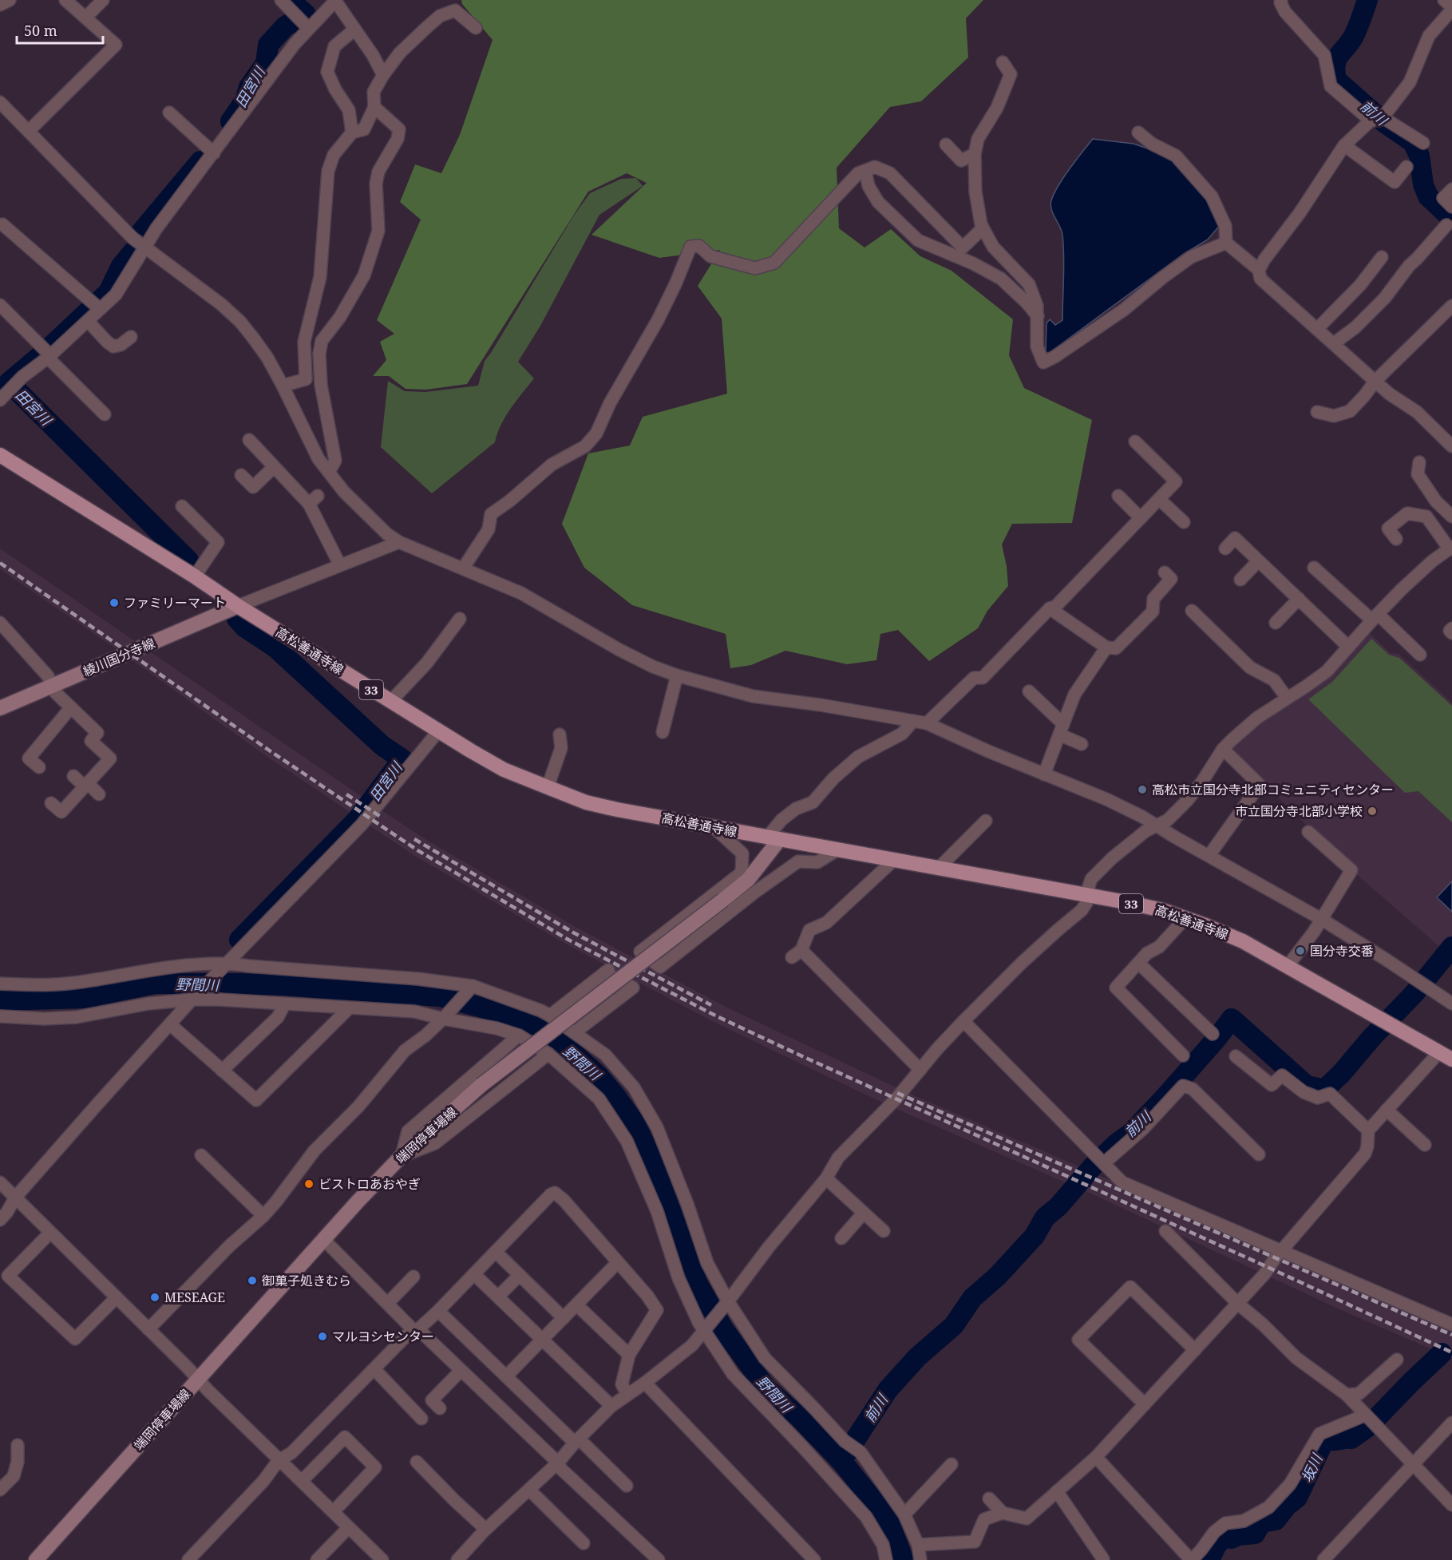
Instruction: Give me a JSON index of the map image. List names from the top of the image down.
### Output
{
  "streets": {
    "main road": [
      "高松善通寺線",
      "綾川国分寺線",
      "33",
      "端岡停車場線"
    ]
  },
  "crossings": [
    ["高松善通寺線", "綾川国分寺線"],
    ["高松善通寺線", "端岡停車場線"]
  ],
  "water": [
    "田宮川",
    "前川",
    "野間川",
    "坂川"
  ],
  "places": [
    "ファミリーマート",
    "高松市立国分寺北部コミュニティセンター",
    "市立国分寺北部小学校",
    "国分寺交番",
    "ビストロあおやぎ",
    "御菓子処きむら",
    "MESEAGE",
    "マルヨシセンター"
  ],
  "scale_bar": "50 m"
}
